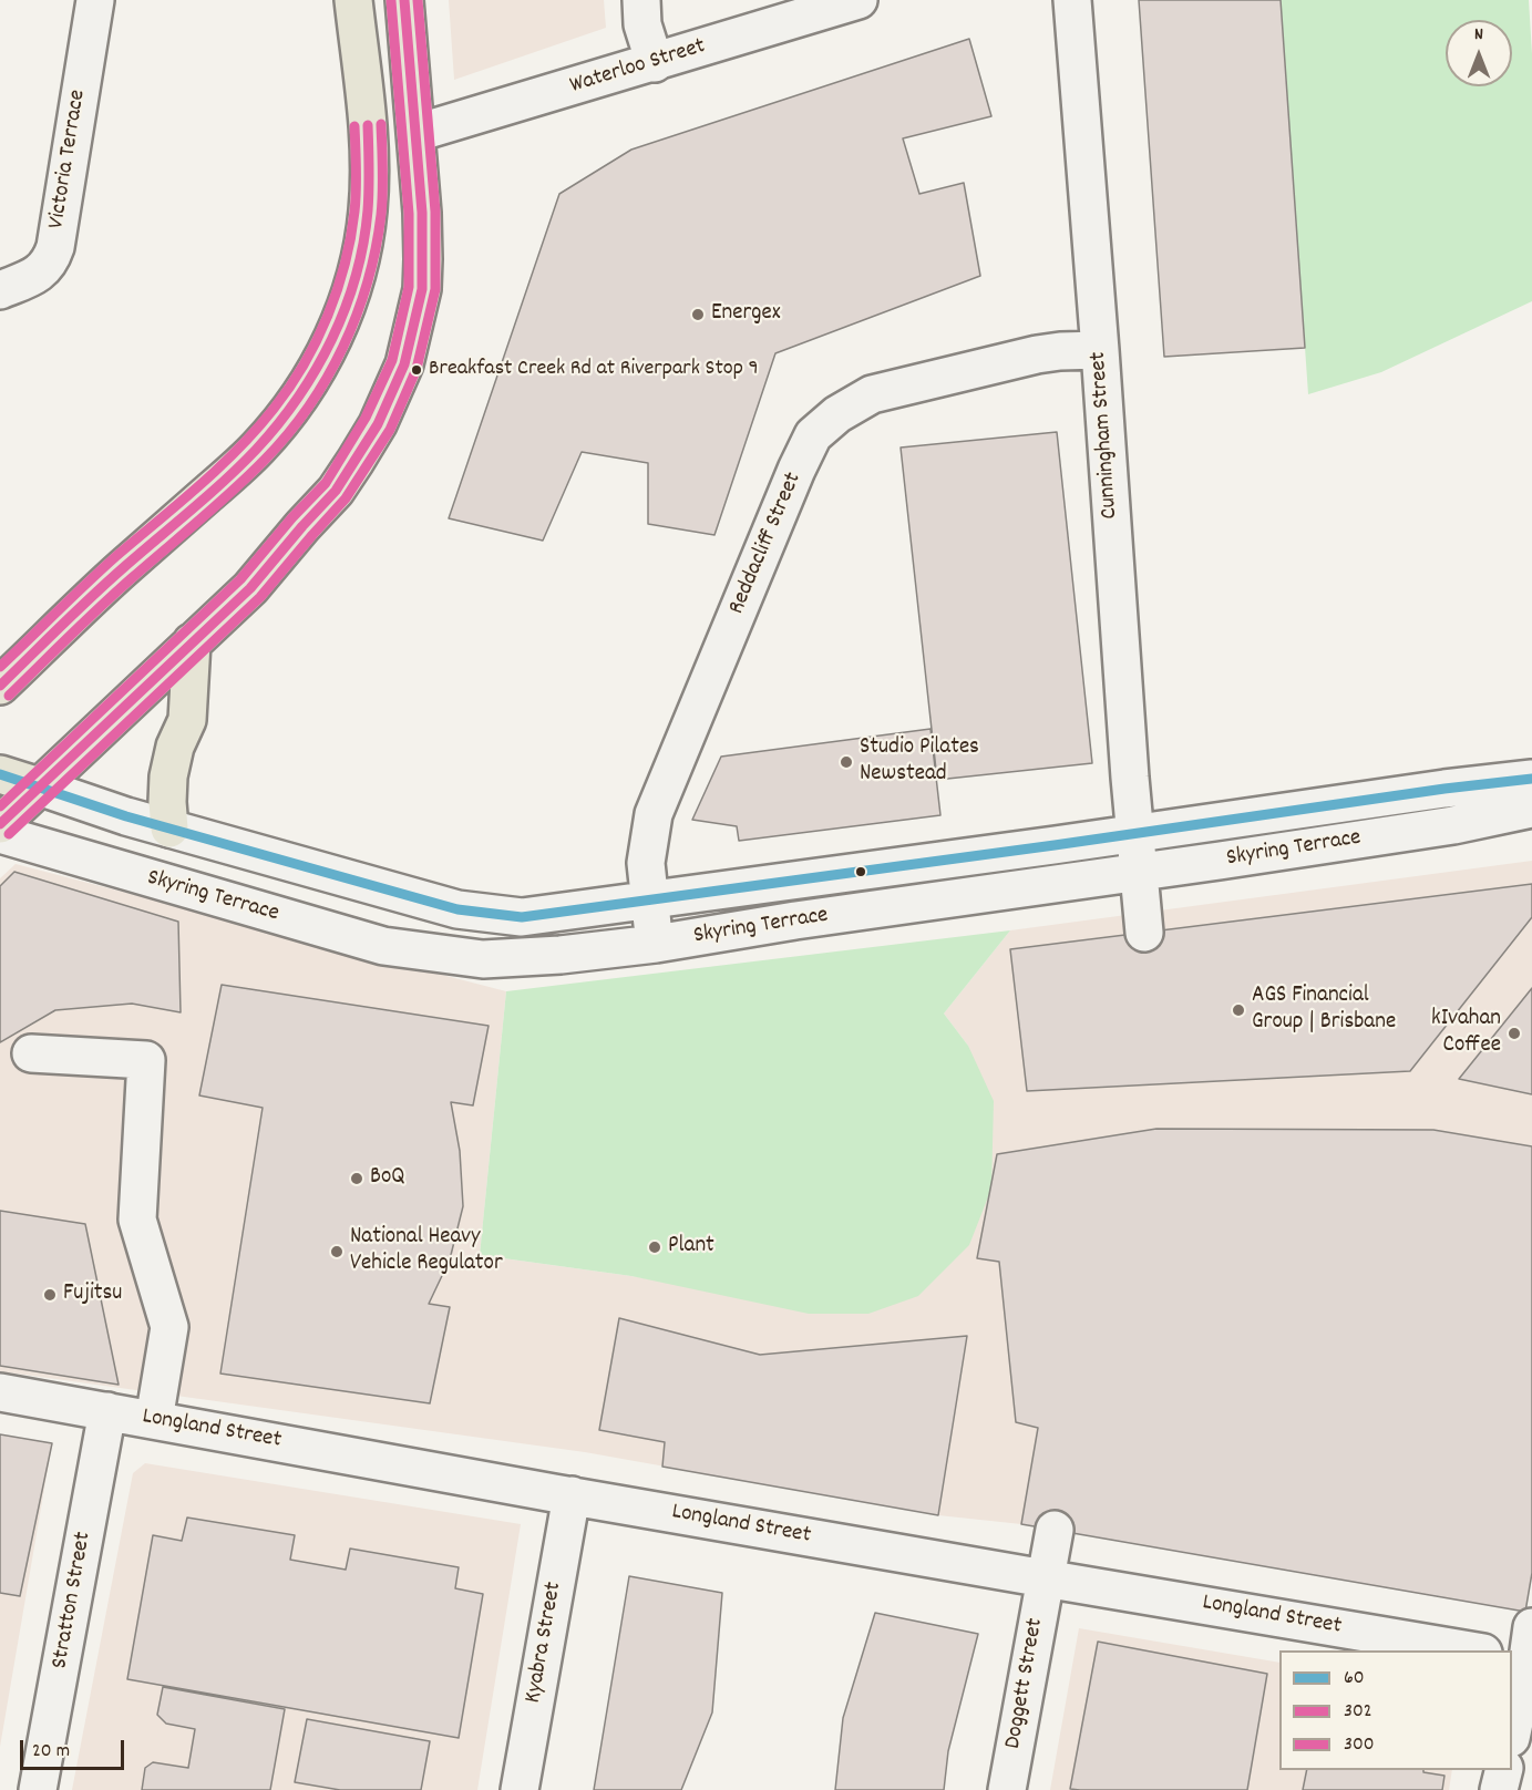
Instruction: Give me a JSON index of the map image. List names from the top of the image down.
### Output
{
  "streets": {
    "street": [
      "Waterloo Street",
      "Victoria Terrace",
      "Cunningham Street",
      "Reddacliff Street",
      "Skyring Terrace",
      "Longland Street",
      "Stratton Street",
      "Kyabra Street",
      "Doggett Street"
    ]
  },
  "crossings": [
    ["Cunningham Street", "Reddacliff Street"],
    ["Cunningham Street", "Skyring Terrace"],
    ["Reddacliff Street", "Skyring Terrace"],
    ["Longland Street", "Stratton Street"],
    ["Longland Street", "Kyabra Street"],
    ["Longland Street", "Doggett Street"]
  ],
  "places": [
    "Energex",
    "Breakfast Creek Rd at Riverpark Stop 9",
    "Studio Pilates Newstead",
    "AGS Financial Group | Brisbane",
    "kIvahan Coffee",
    "BoQ",
    "Plant",
    "National Heavy Vehicle Regulator",
    "Fujitsu"
  ],
  "lines": ["transit line 302", "transit line 300", "transit line 60"],
  "legend": ["60", "302", "300"],
  "scale_bar": "20 m",
  "north": "top"
}
